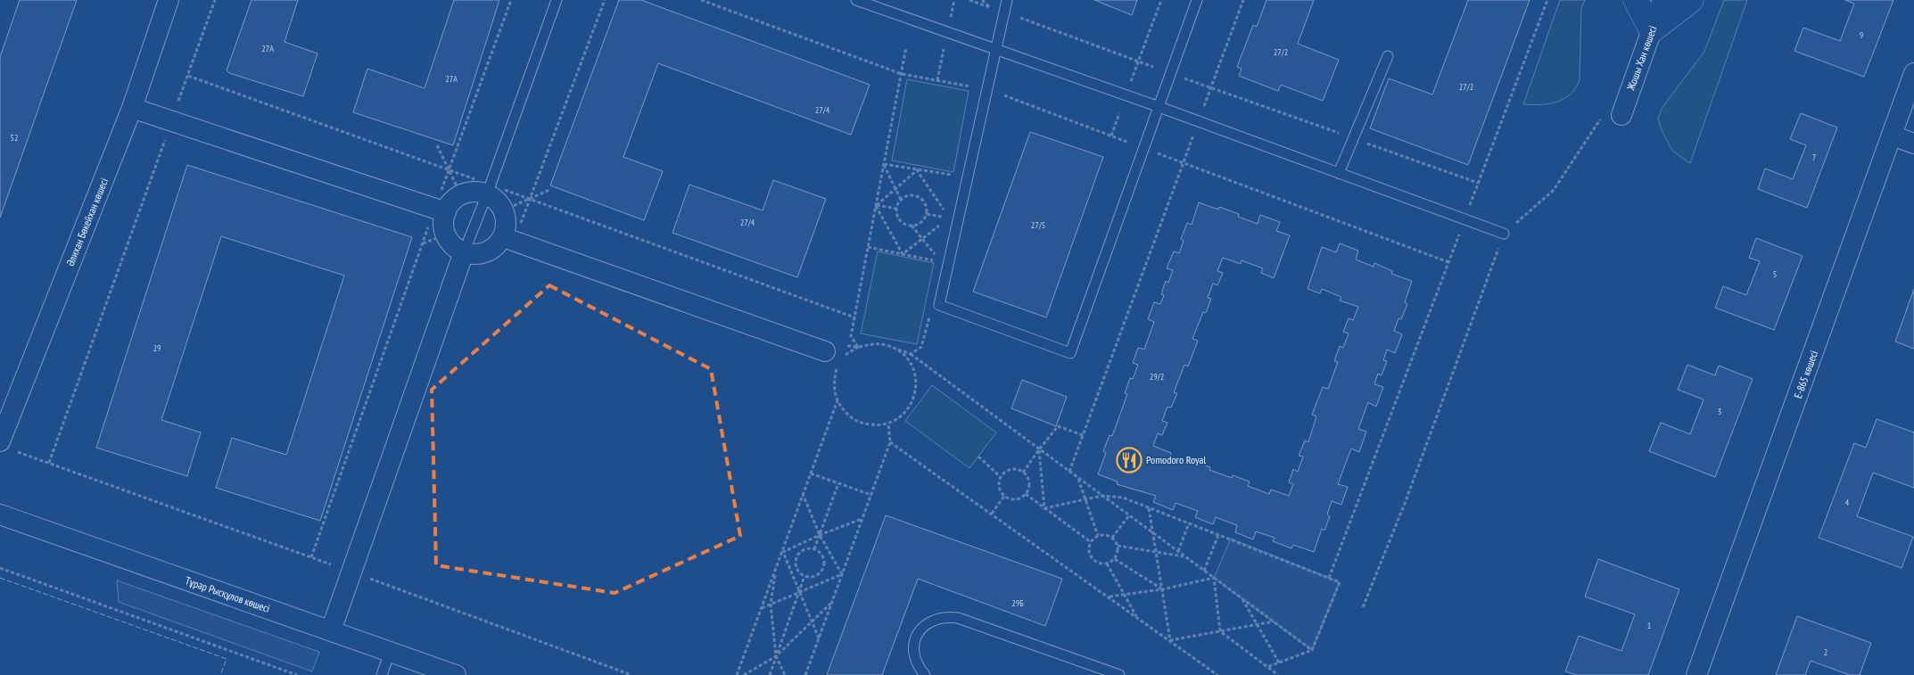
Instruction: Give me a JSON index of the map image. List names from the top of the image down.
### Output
{
  "streets": {
    "street": [
      "Жошы Хан көшесі",
      "Әлихан Бөкейхан көшесі",
      "Е-865 көшесі",
      "Тұрар Рысқұлов көшесі"
    ]
  },
  "places": {
    "restaurant": ["Pomodoro Royal"]
  },
  "house_numbers": [
    "9",
    "27А",
    "27/2",
    "27А",
    "27/2",
    "27/4",
    "52",
    "7",
    "27/4",
    "27/5",
    "5",
    "29",
    "29/2",
    "3",
    "4",
    "29Б",
    "1",
    "2"
  ]
}
